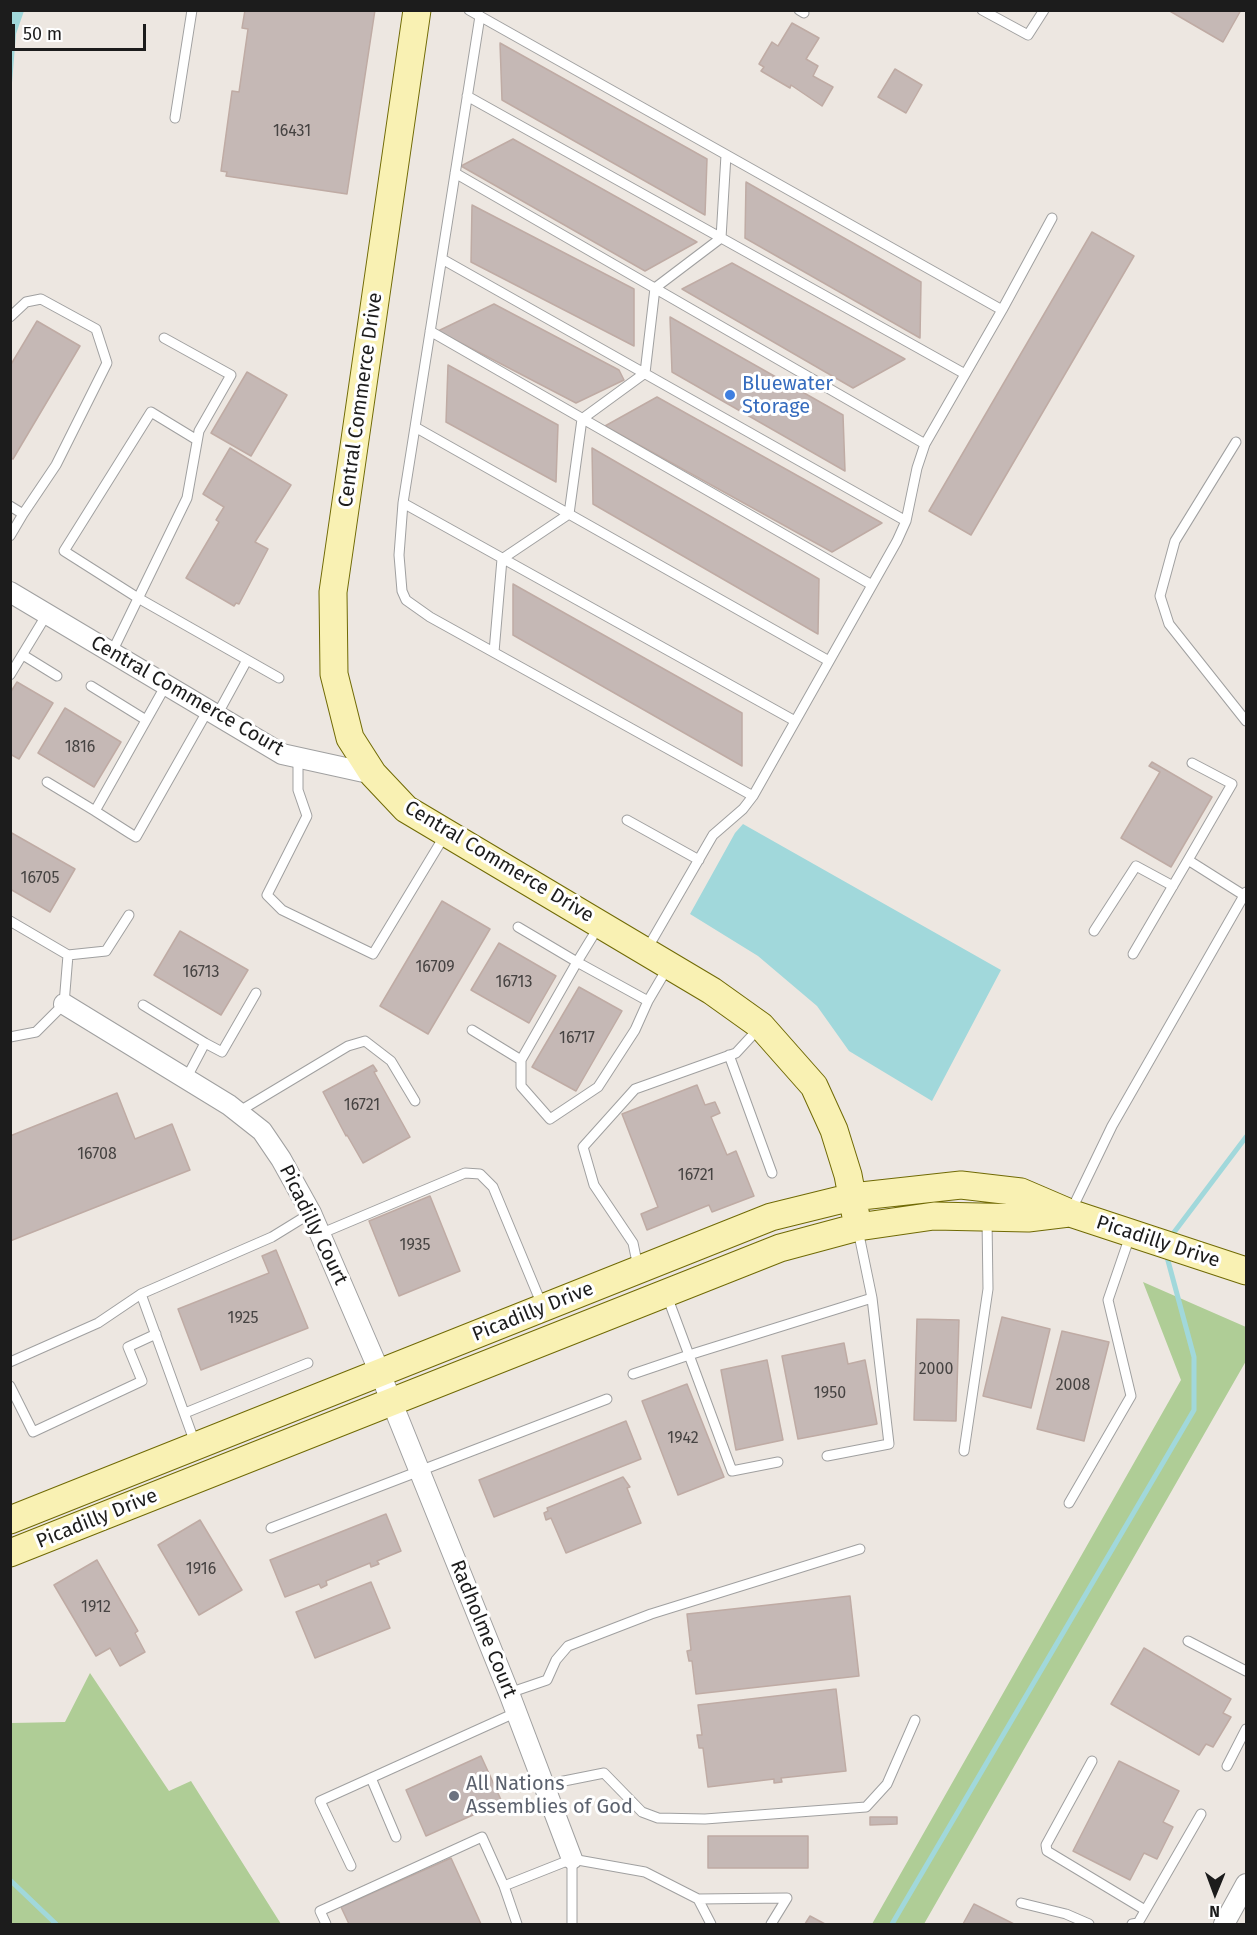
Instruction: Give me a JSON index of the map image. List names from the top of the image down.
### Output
{
  "streets": {
    "street": [
      "Central Commerce Drive",
      "Central Commerce Court",
      "Picadilly Court",
      "Picadilly Drive",
      "Radholme Court"
    ]
  },
  "crossings": [
    ["Central Commerce Drive", "Central Commerce Court"],
    ["Central Commerce Drive", "Picadilly Drive"],
    ["Picadilly Court", "Picadilly Drive"],
    ["Picadilly Court", "Radholme Court"],
    ["Picadilly Drive", "Radholme Court"]
  ],
  "places": ["Bluewater Storage", "All Nations Assemblies of God"],
  "house_numbers": [
    "16431",
    "1816",
    "16705",
    "16709",
    "16713",
    "16713",
    "16717",
    "16721",
    "16708",
    "16721",
    "1935",
    "1925",
    "2000",
    "2008",
    "1950",
    "1942",
    "1916",
    "1912"
  ],
  "scale_bar": "50 m",
  "north": "bottom"
}
